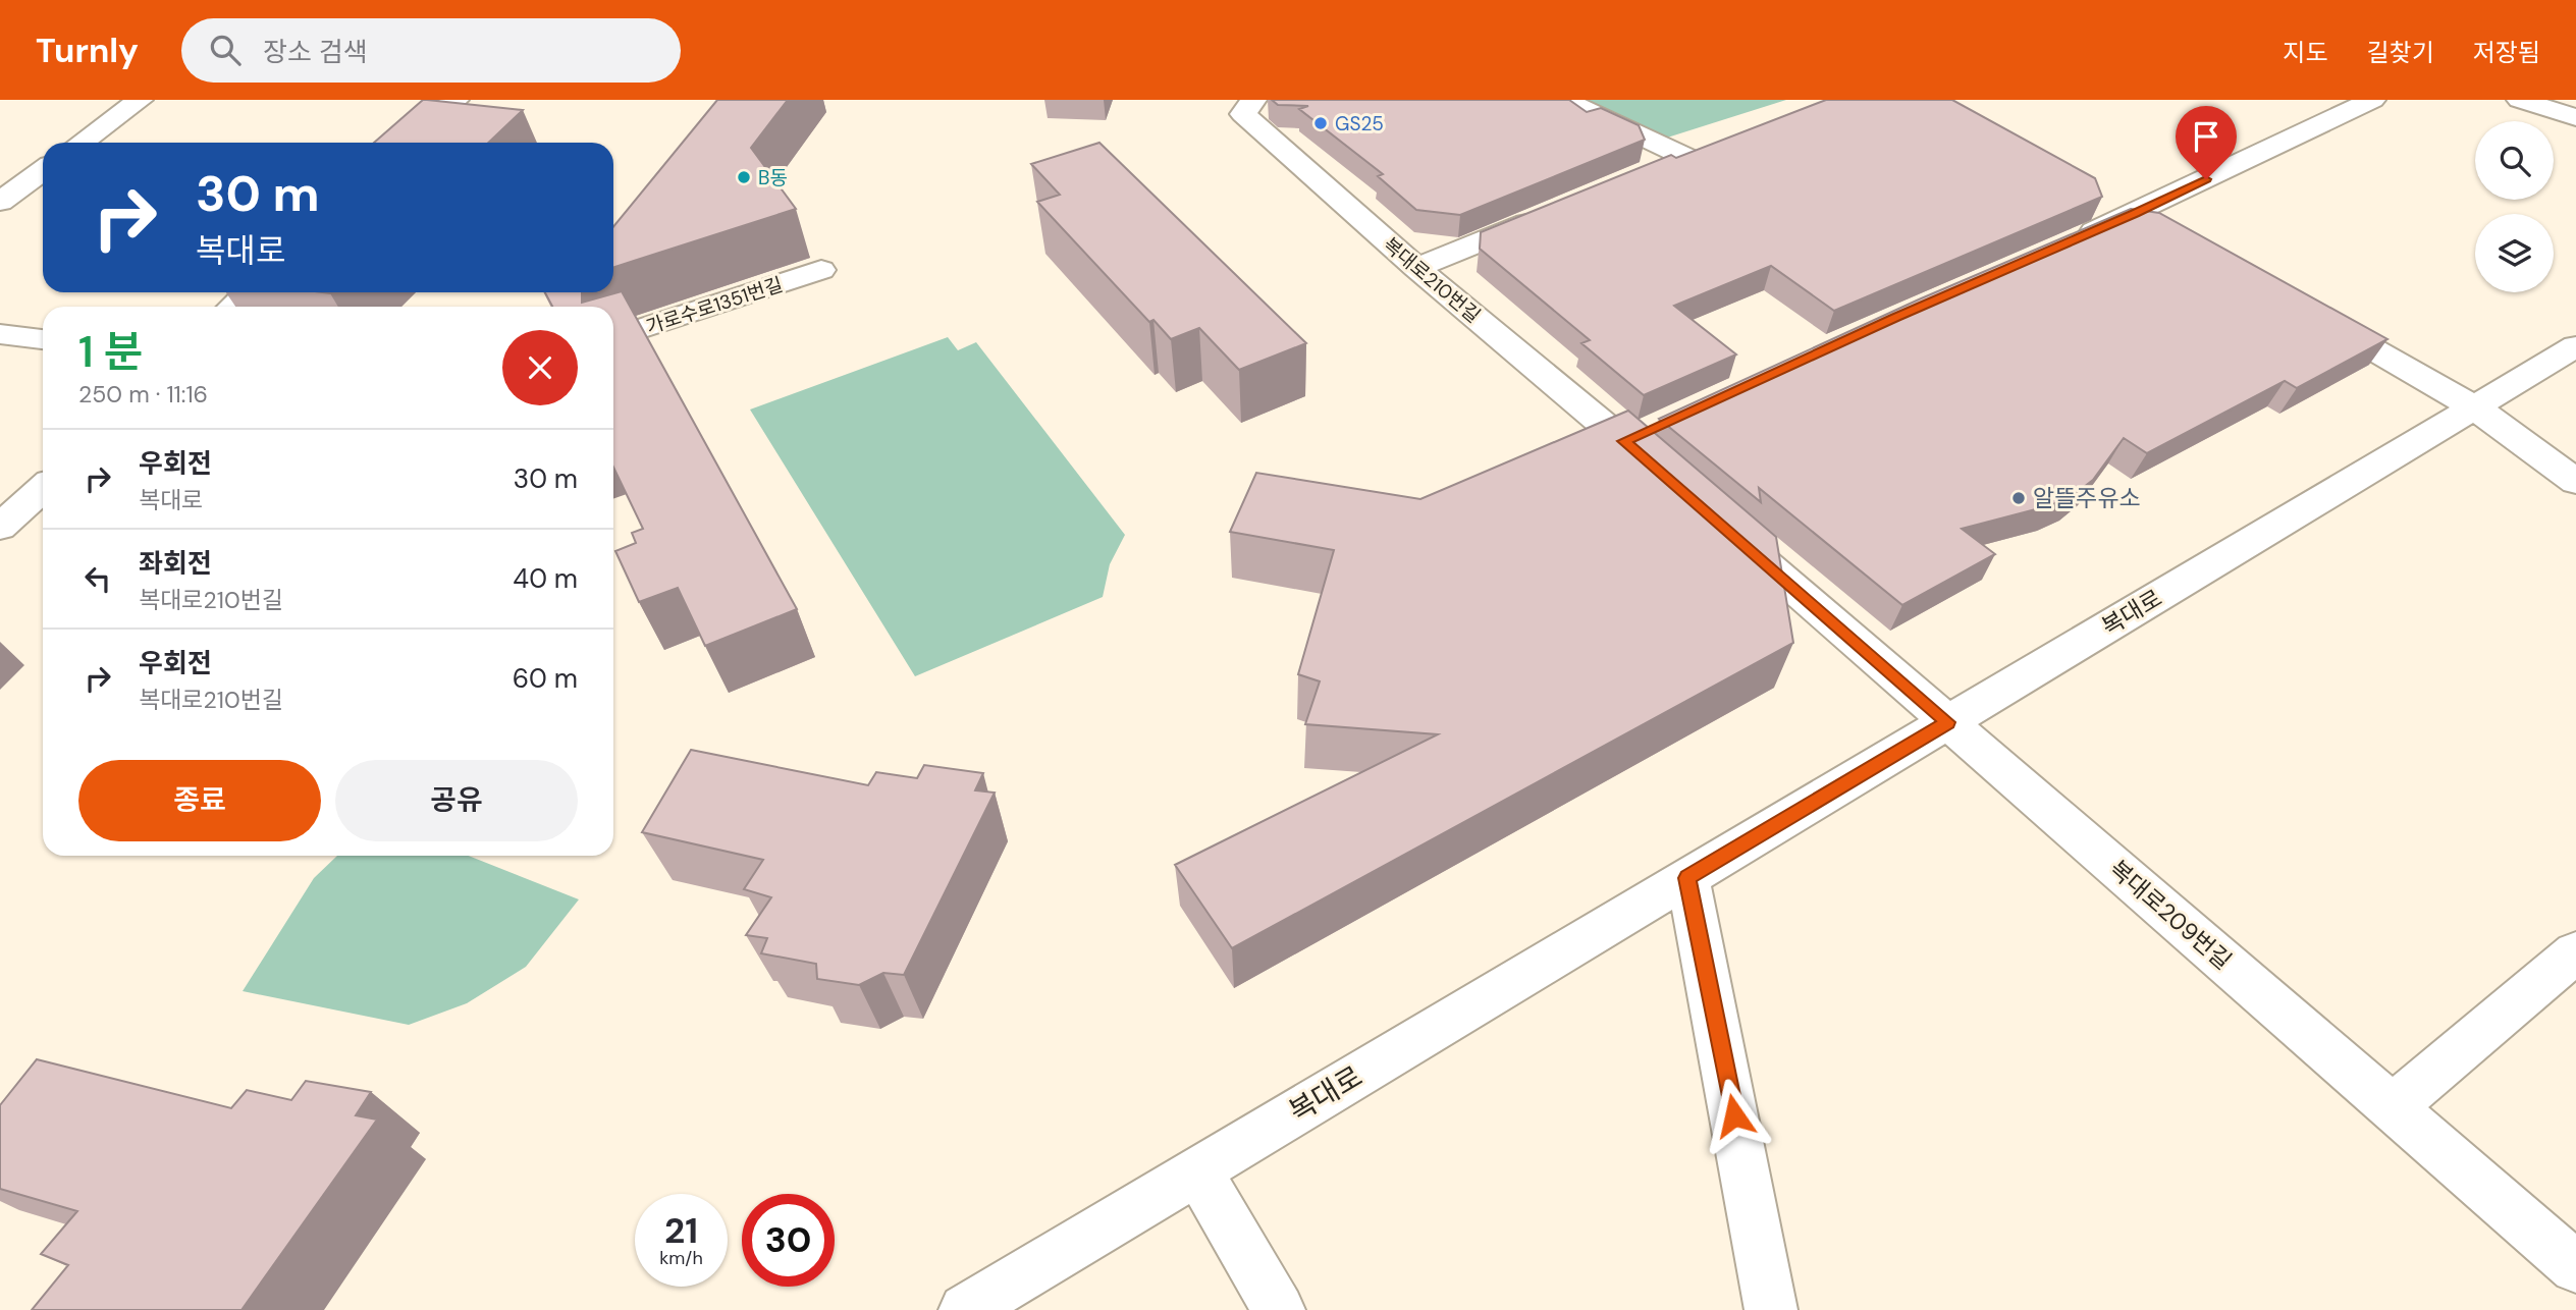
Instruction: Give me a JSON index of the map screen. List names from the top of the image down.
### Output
{
  "streets": {
    "street": [
      "복대로210번길",
      "가로수로1351번길",
      "복대로",
      "복대로209번길"
    ]
  },
  "crossings": [
    ["복대로", "복대로209번길"]
  ],
  "places": ["GS25", "B동", "알뜰주유소"],
  "page": {
    "header": "Turnly",
    "search": "장소 검색",
    "nav": ["지도", "길찾기", "저장됨"],
    "turn": ["30 m", "복대로"],
    "heading": ["1 분", "250 m · 11:16"],
    "list": [
      {
        "name": "우회전",
        "note": "복대로",
        "value": "30 m"
      },
      {
        "name": "좌회전",
        "note": "복대로210번길",
        "value": "40 m"
      },
      {
        "name": "우회전",
        "note": "복대로210번길",
        "value": "60 m"
      }
    ],
    "buttons": ["종료", "공유"],
    "speed": "21 km/h",
    "limit": "30"
  }
}
